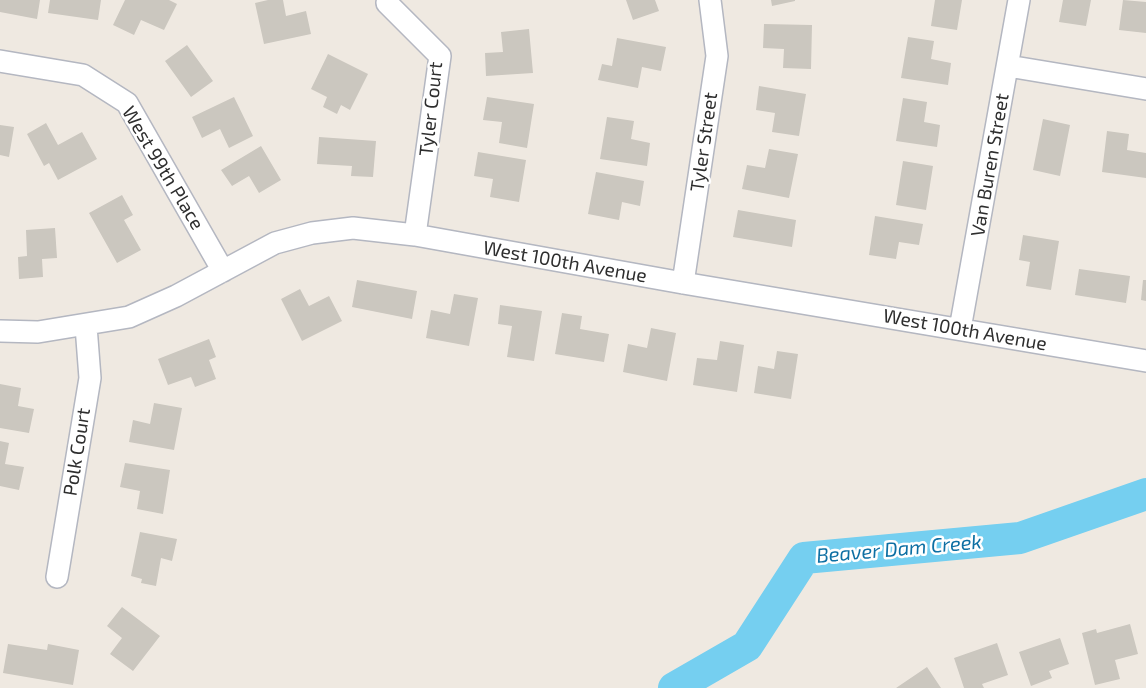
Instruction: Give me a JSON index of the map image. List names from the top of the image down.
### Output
{
  "streets": {
    "street": [
      "Tyler Court",
      "Tyler Street",
      "Van Buren Street",
      "West 99th Place",
      "West 100th Avenue",
      "Polk Court"
    ]
  },
  "crossings": [
    ["Tyler Court", "West 100th Avenue"],
    ["Tyler Street", "West 100th Avenue"],
    ["Van Buren Street", "West 100th Avenue"],
    ["West 99th Place", "West 100th Avenue"],
    ["West 100th Avenue", "Polk Court"]
  ],
  "water": ["Beaver Dam Creek"]
}
